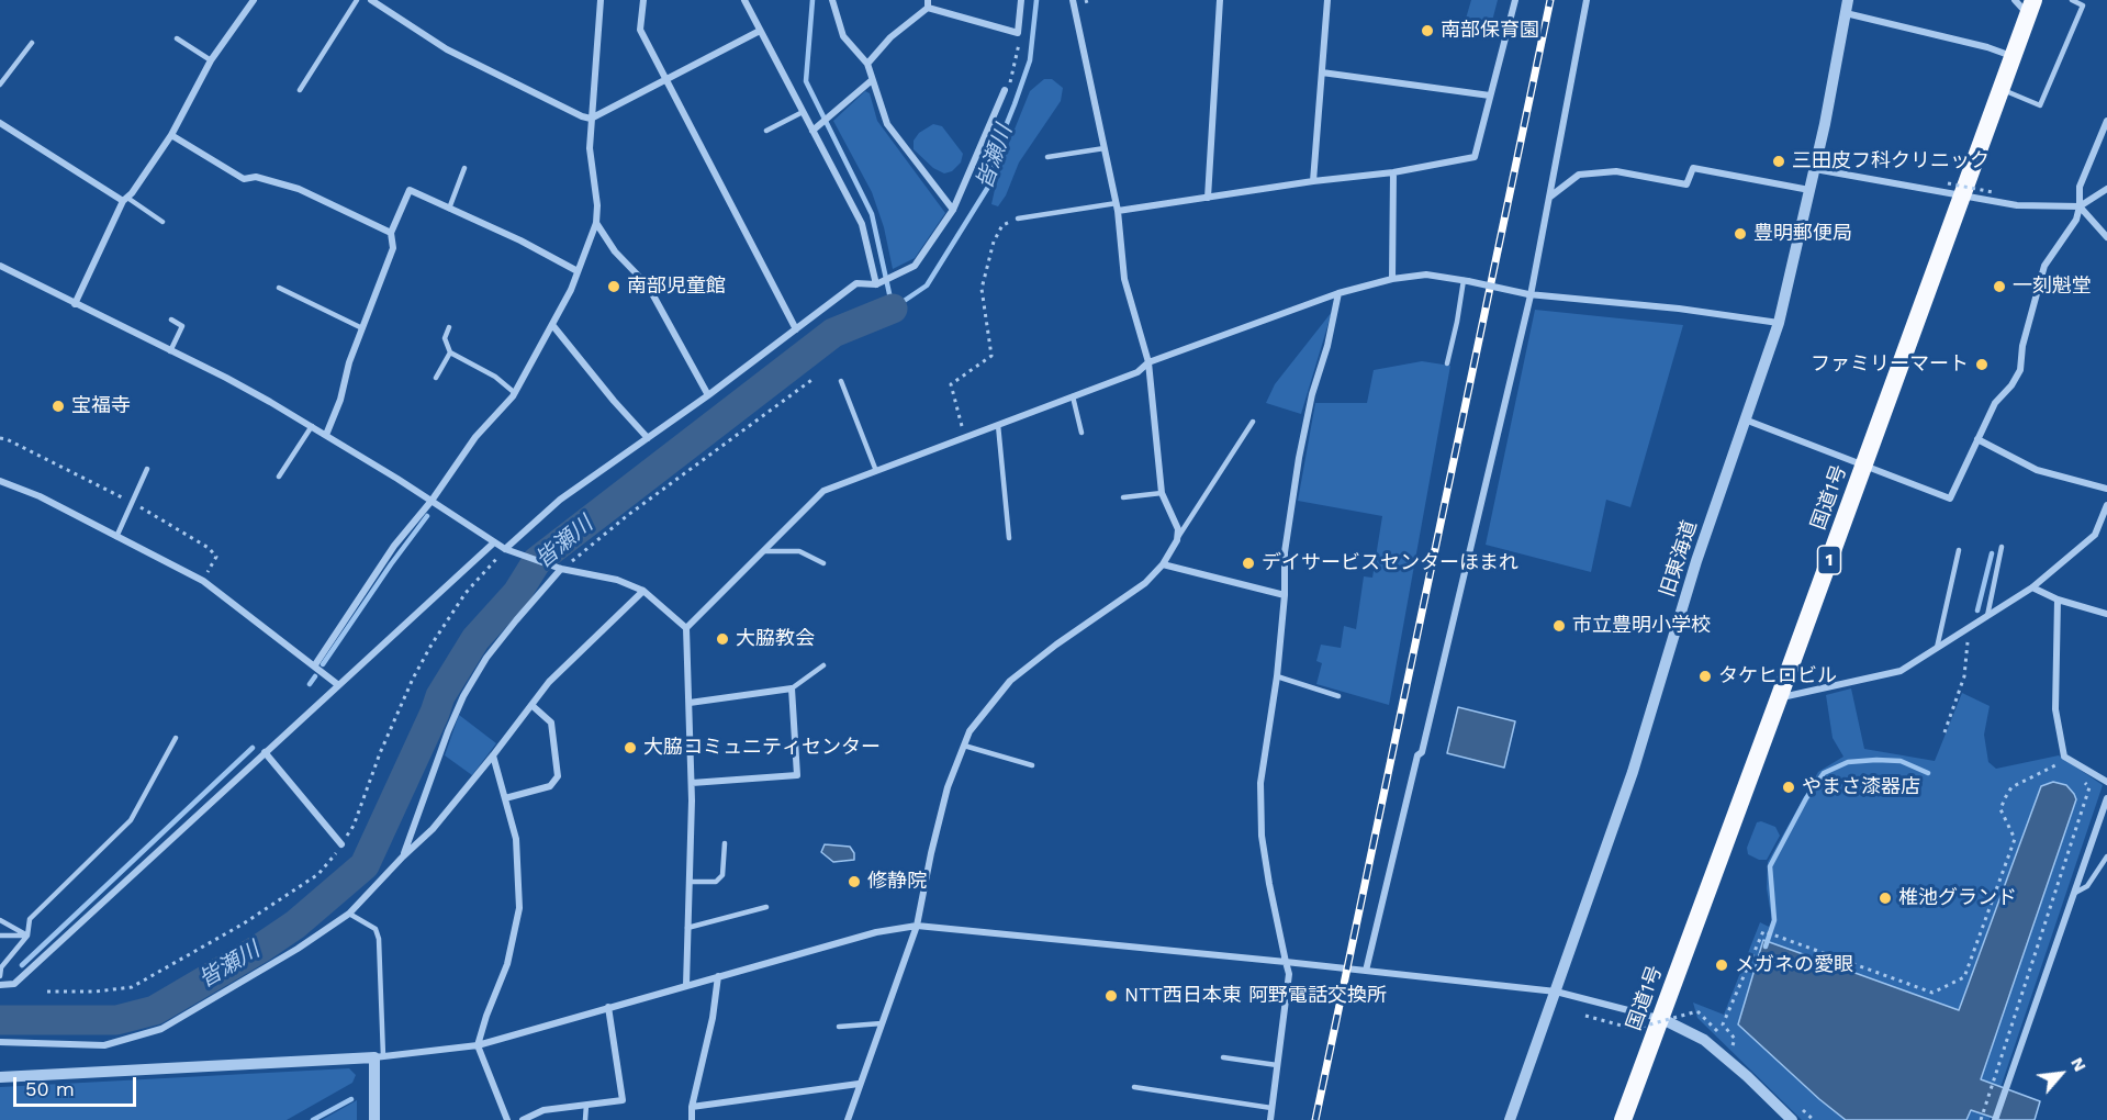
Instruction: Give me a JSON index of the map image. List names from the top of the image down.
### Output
{
  "streets": {
    "highway": ["国道1号", "1"],
    "street": ["旧東海道"]
  },
  "water": ["皆瀬川"],
  "places": [
    "南部保育園",
    "三田皮フ科クリニック",
    "豊明郵便局",
    "南部児童館",
    "一刻魁堂",
    "ファミリーマート",
    "宝福寺",
    "デイサービスセンターほまれ",
    "市立豊明小学校",
    "大脇教会",
    "タケヒロビル",
    "大脇コミュニティセンター",
    "やまさ漆器店",
    "修静院",
    "椎池グランド",
    "メガネの愛眼",
    "NTT西日本東 阿野電話交換所"
  ],
  "scale_bar": "50 m",
  "north": "top right"
}
